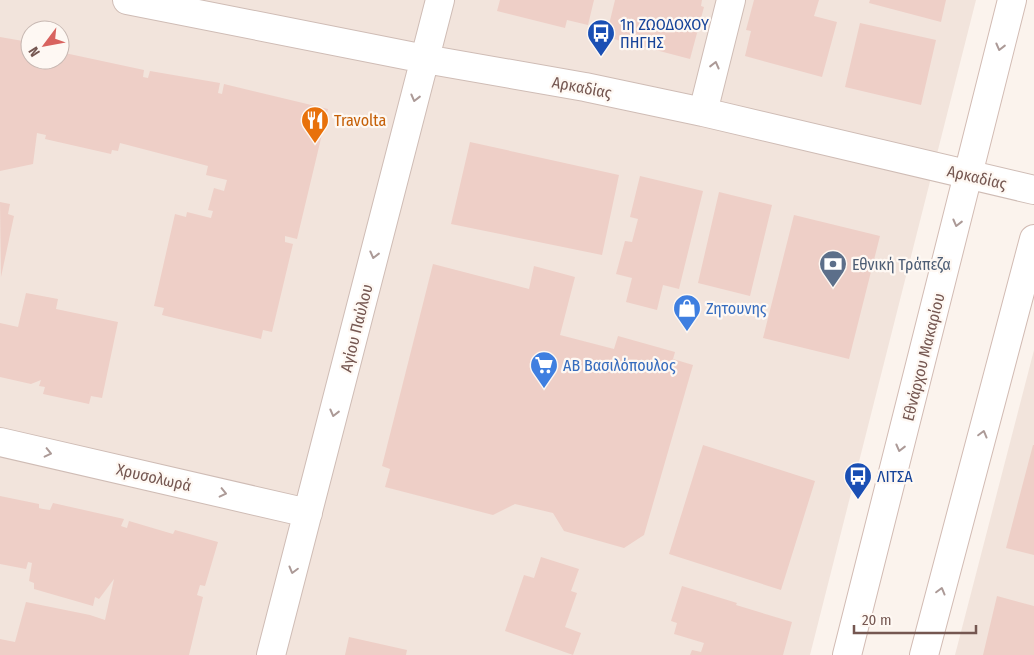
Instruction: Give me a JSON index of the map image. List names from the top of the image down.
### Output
{
  "streets": {
    "street": [
      "Αρκαδίας",
      "Αγίου Παύλου",
      "Εθνάρχου Μακαρίου",
      "Χρυσολωρά"
    ]
  },
  "crossings": [
    ["Αρκαδίας", "Αγίου Παύλου"],
    ["Αρκαδίας", "Εθνάρχου Μακαρίου"],
    ["Αγίου Παύλου", "Χρυσολωρά"]
  ],
  "one_way": ["Αγίου Παύλου", "Χρυσολωρά"],
  "places": {
    "bus stop": ["1η ΖΩΟΔΟΧΟΥ ΠΗΓΗΣ", "ΛΙΤΣΑ"],
    "restaurant": ["Travolta"],
    "bank": ["Εθνική Τράπεζα"],
    "shop": ["Ζητουνης"],
    "supermarket": ["ΑΒ Βασιλόπουλος"]
  },
  "scale_bar": "20 m",
  "north": "bottom left"
}
